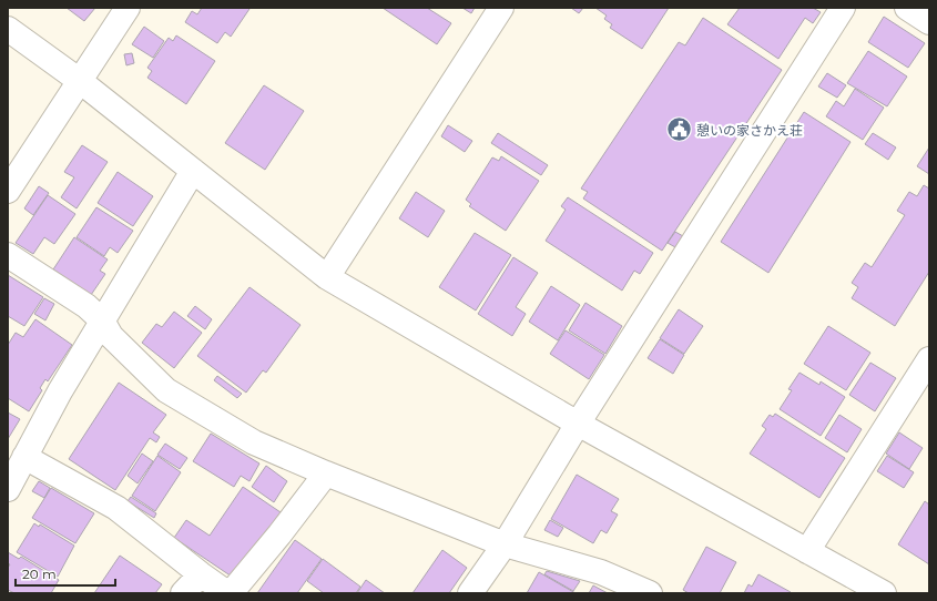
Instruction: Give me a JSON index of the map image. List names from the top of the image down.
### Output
{
  "places": {
    "public building": ["憩いの家さかえ荘"]
  },
  "scale_bar": "20 m"
}
